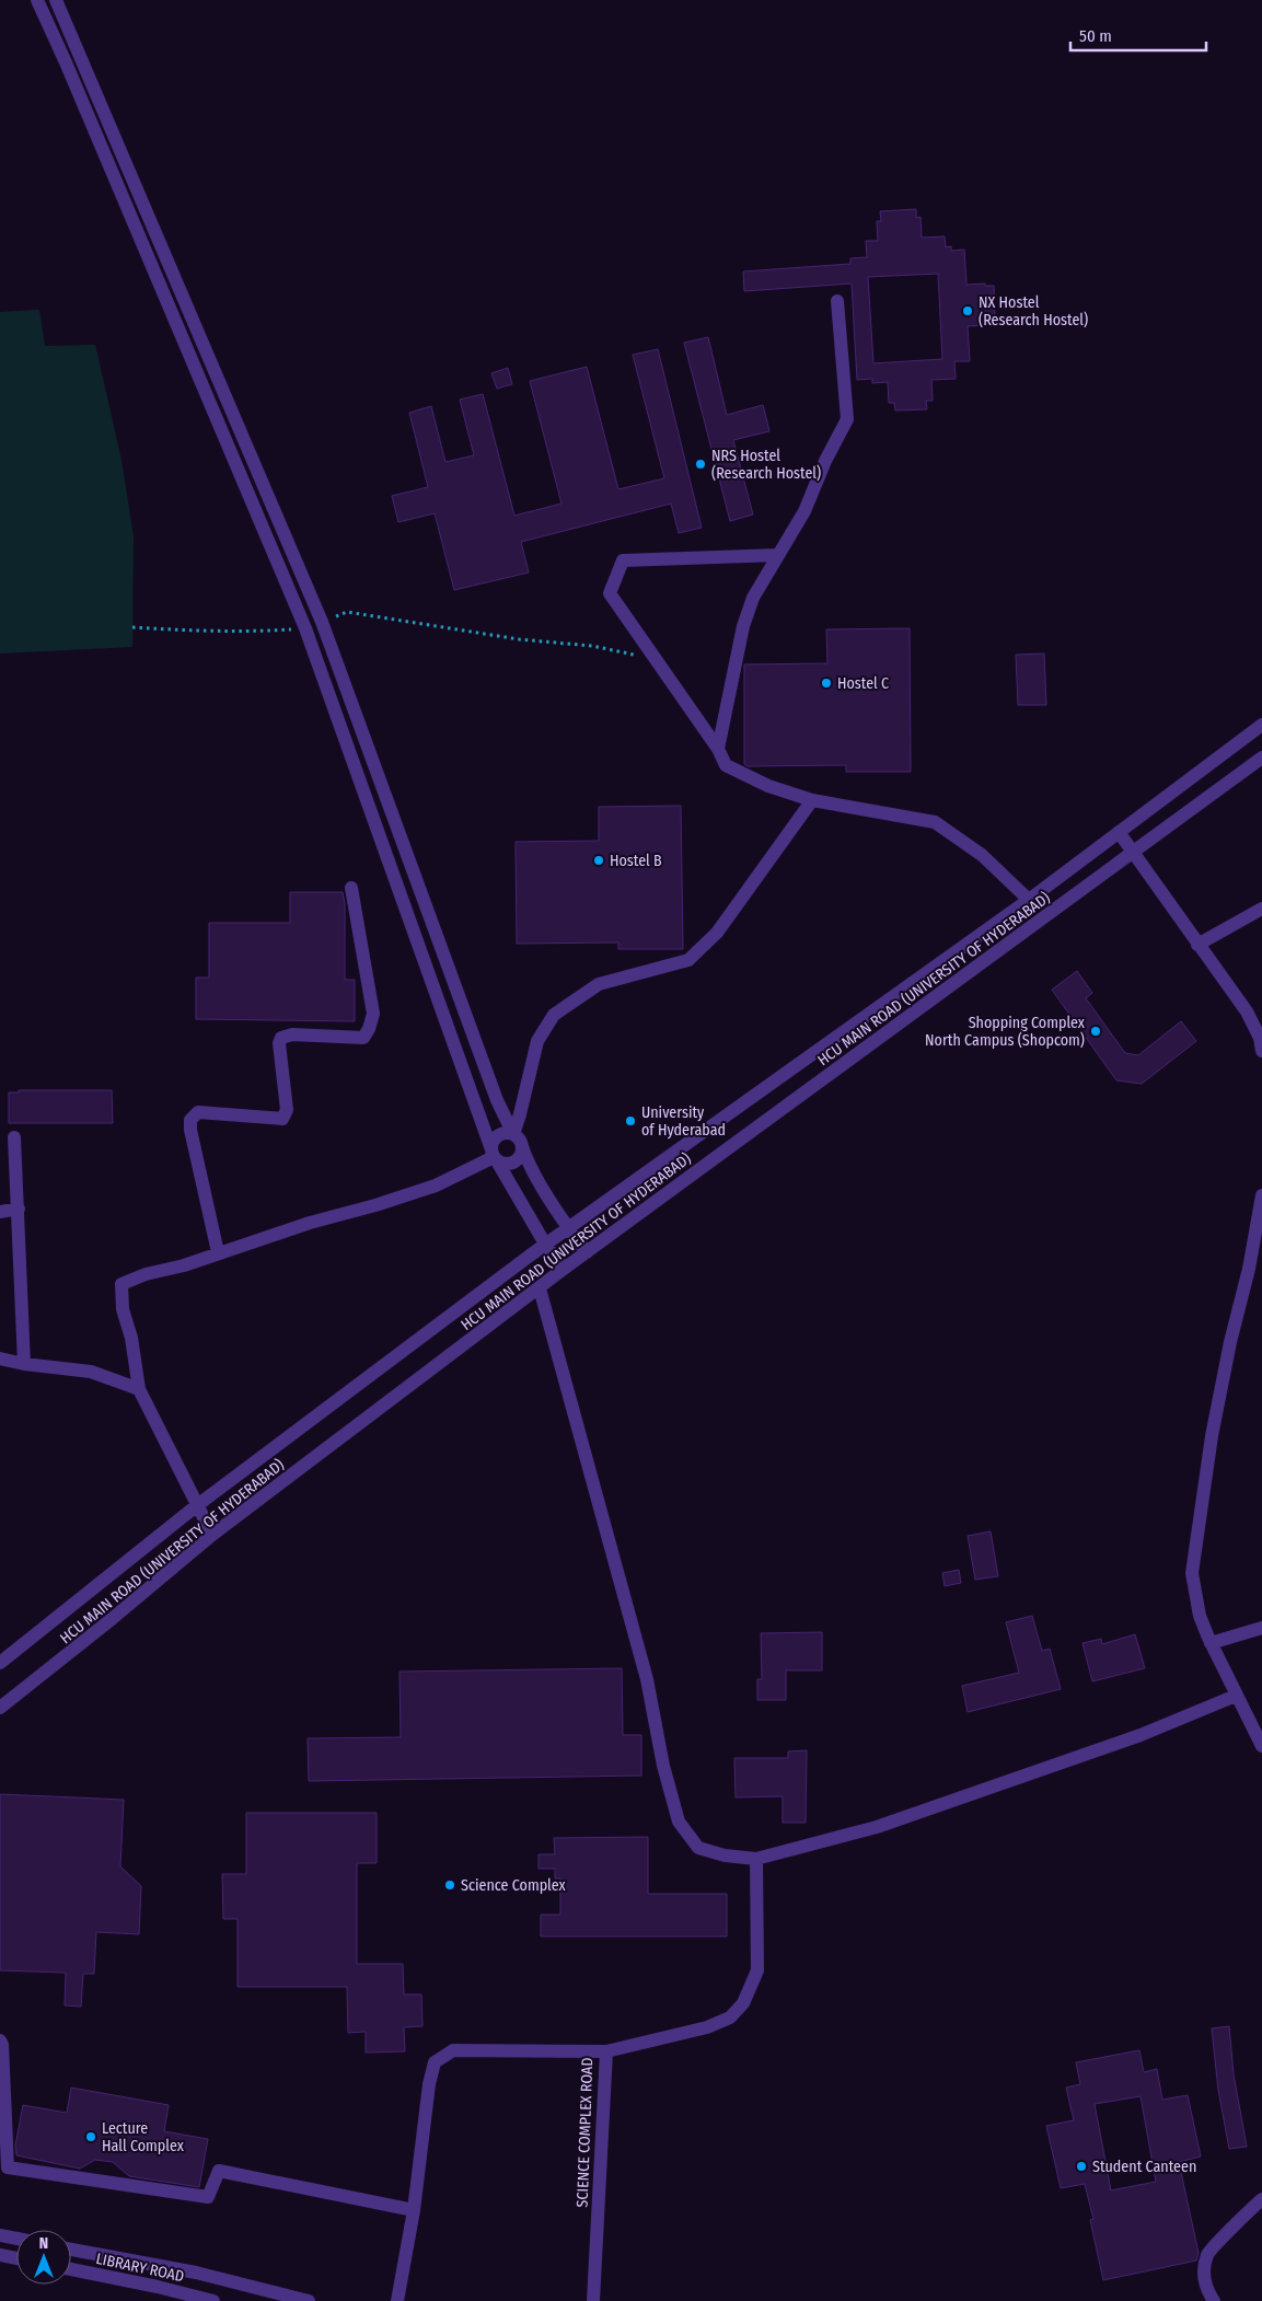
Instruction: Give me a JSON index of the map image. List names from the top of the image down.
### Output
{
  "streets": {
    "street": ["HCU MAIN ROAD (UNIVERSITY OF HYDERABAD)", "SCIENCE COMPLEX ROAD", "LIBRARY ROAD"]
  },
  "places": [
    "NX Hostel (Research Hostel)",
    "NRS Hostel (Research Hostel)",
    "Hostel C",
    "Hostel B",
    "Shopping Complex North Campus (Shopcom)",
    "University of Hyderabad",
    "Science Complex",
    "Lecture Hall Complex",
    "Student Canteen"
  ],
  "scale_bar": "50 m",
  "north": "top"
}
